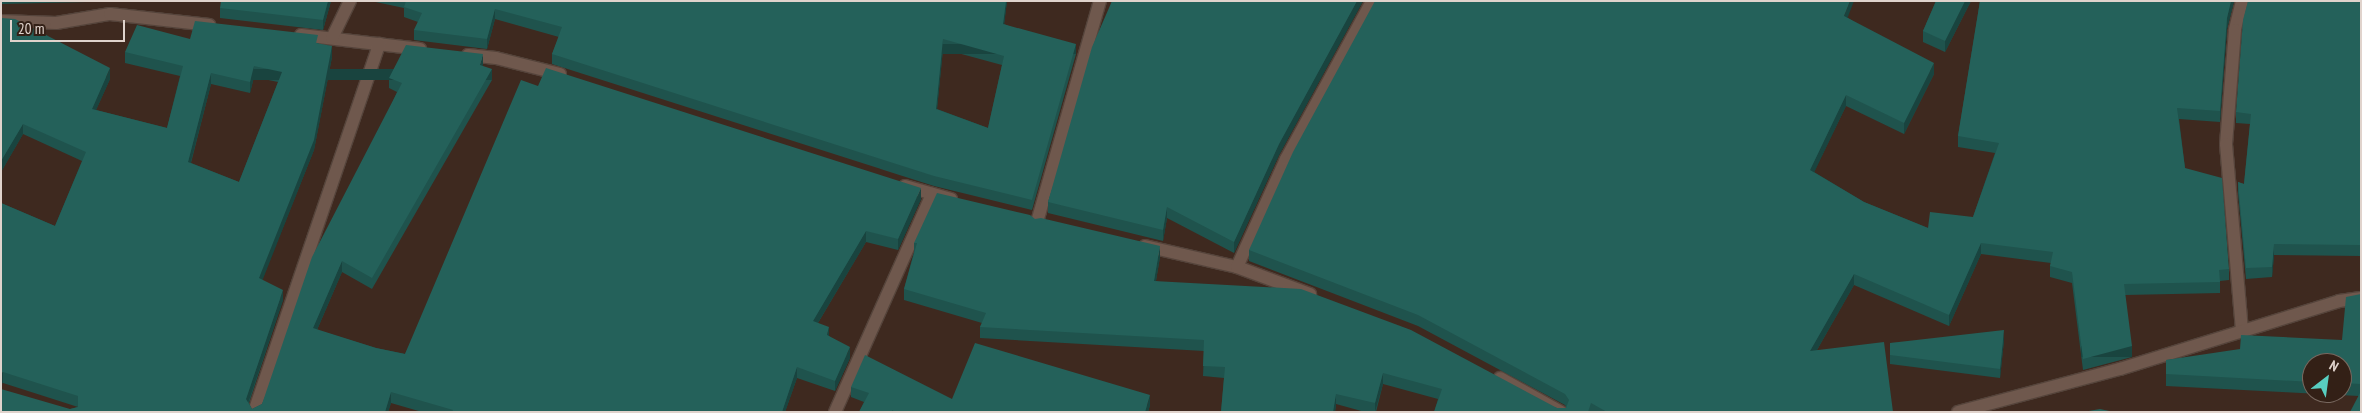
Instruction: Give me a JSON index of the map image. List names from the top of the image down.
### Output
{
  "scale_bar": "20 m",
  "north": "top right"
}
